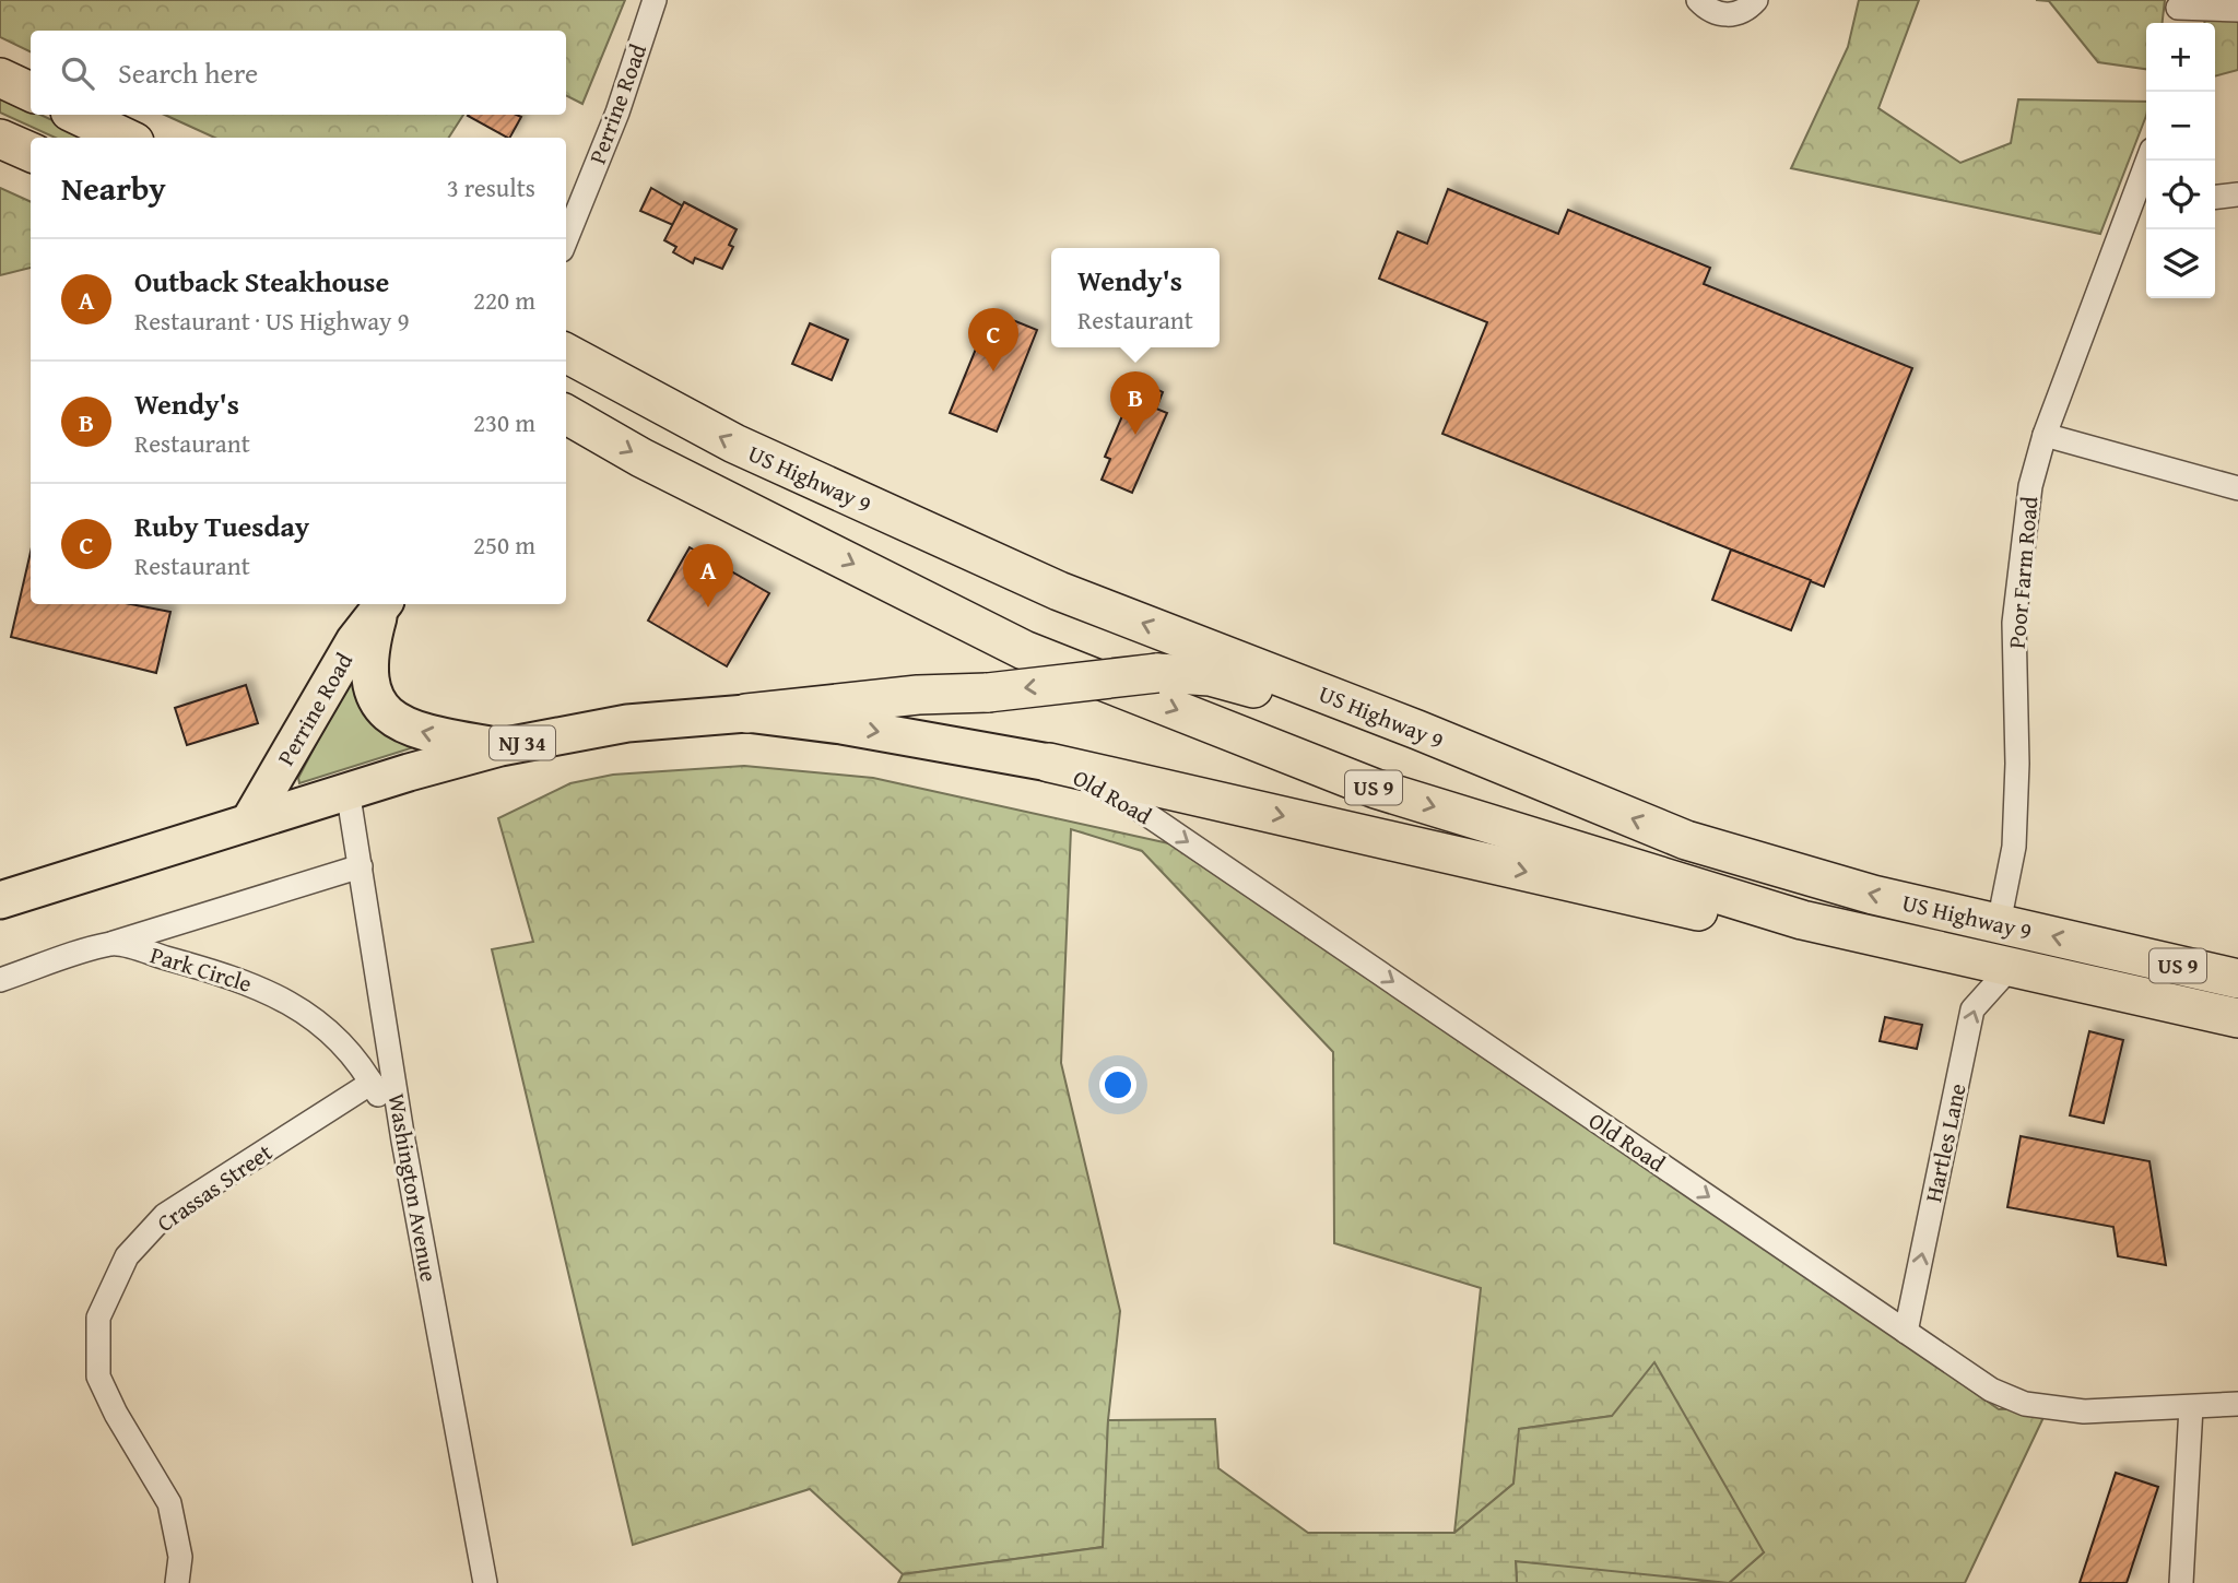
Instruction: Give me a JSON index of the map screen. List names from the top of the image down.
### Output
{
  "streets": {
    "highway": ["US Highway 9", "US 9"],
    "main road": ["Perrine Road", "NJ 34"],
    "street": [
      "Poor Farm Road",
      "Old Road",
      "Park Circle",
      "Hartles Lane",
      "Crassas Street",
      "Washington Avenue"
    ]
  },
  "crossings": [
    ["Perrine Road", "NJ 34"],
    ["US Highway 9", "Poor Farm Road"],
    ["US Highway 9", "Hartles Lane"],
    ["NJ 34", "Washington Avenue"],
    ["Old Road", "Hartles Lane"],
    ["Park Circle", "Crassas Street"],
    ["Park Circle", "Washington Avenue"]
  ],
  "one_way": ["Old Road", "Hartles Lane"],
  "page": {
    "map_buttons": ["+", "−"],
    "search": "Search here",
    "heading": ["Nearby", "3 results"],
    "list": [
      {
        "mark": "A",
        "name": "Outback Steakhouse",
        "note": "Restaurant · US Highway 9",
        "value": "220 m"
      },
      {
        "mark": "B",
        "name": "Wendy's",
        "note": "Restaurant",
        "value": "230 m"
      },
      {
        "mark": "C",
        "name": "Ruby Tuesday",
        "note": "Restaurant",
        "value": "250 m"
      }
    ],
    "popup": ["Wendy's", "Restaurant"],
    "pins": ["C", "B", "A"]
  }
}
